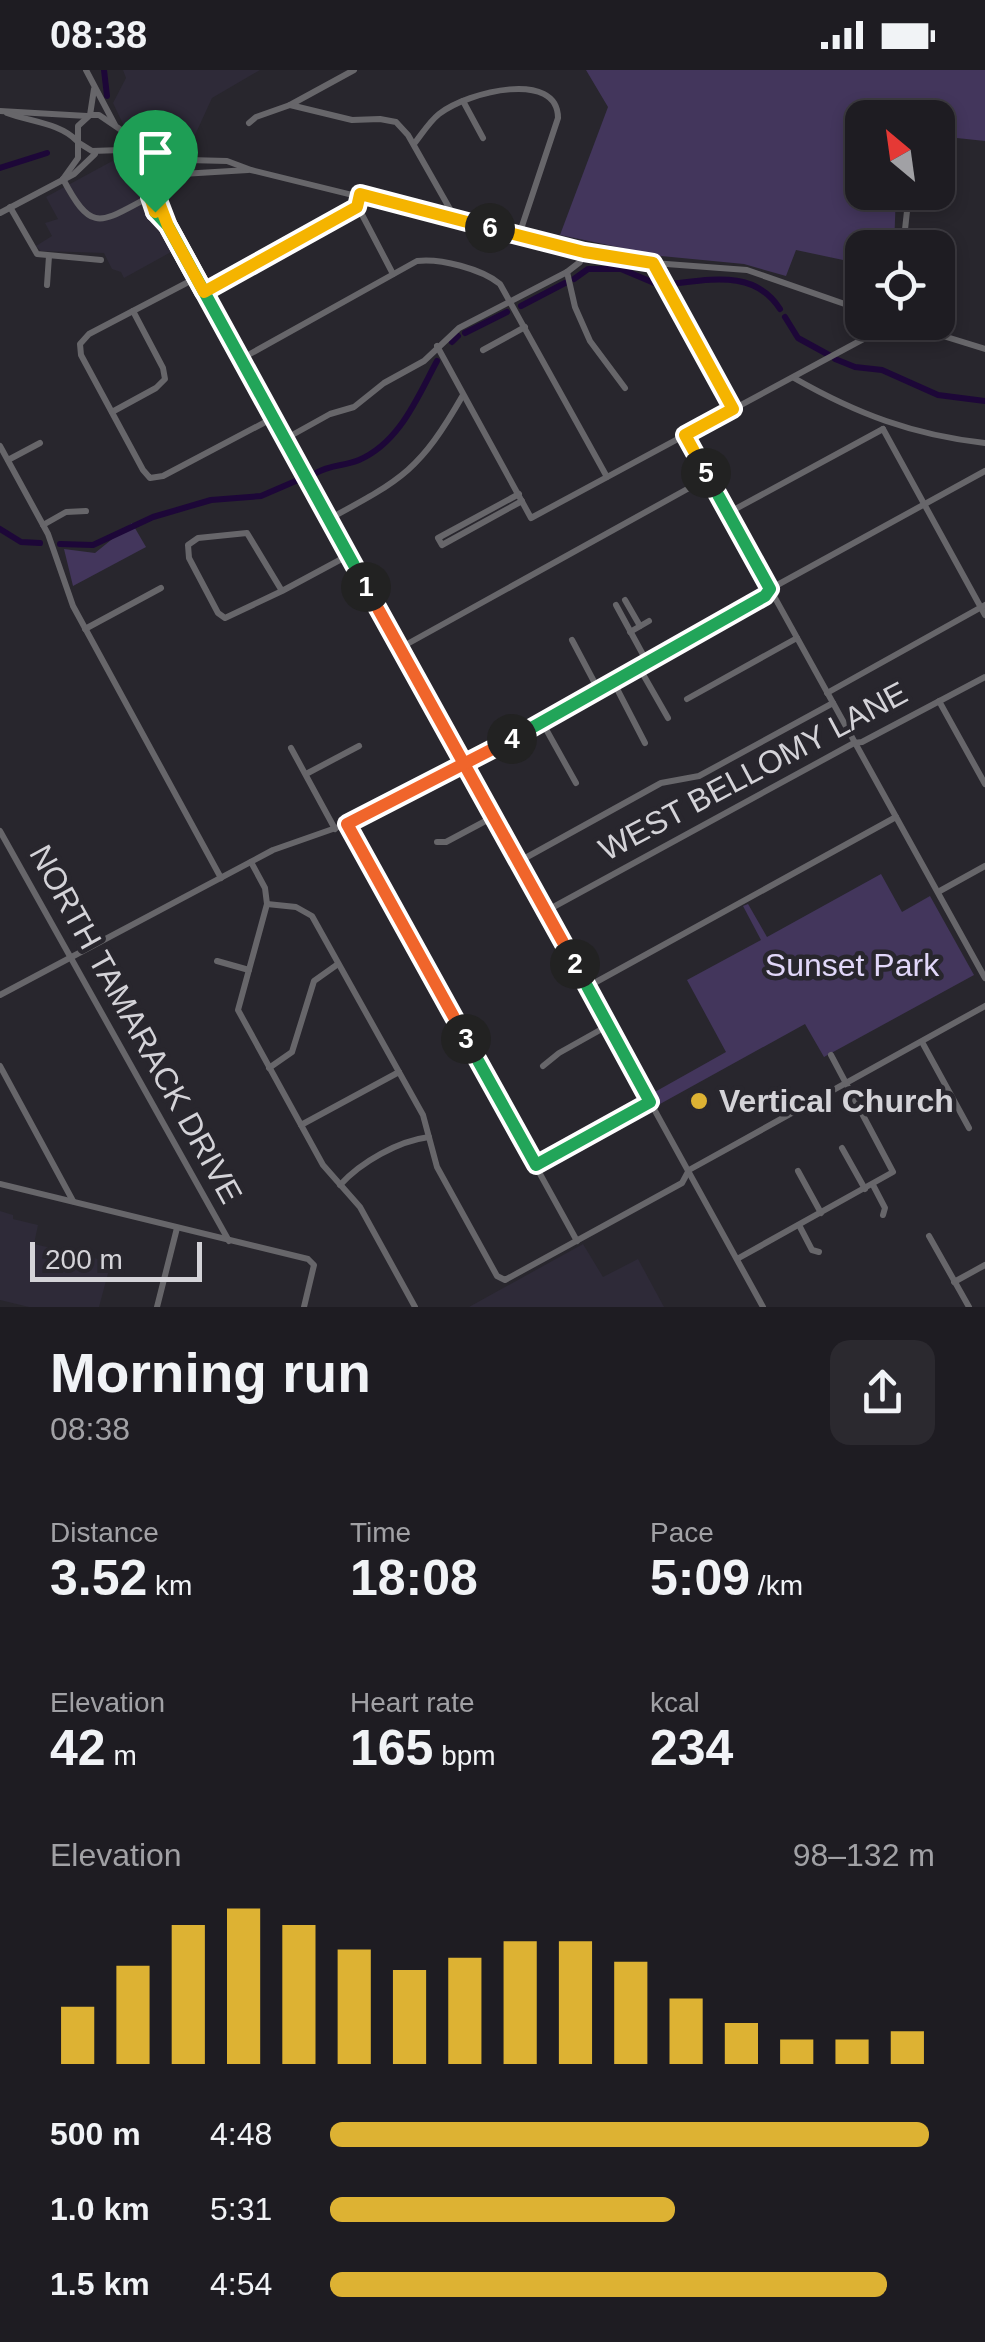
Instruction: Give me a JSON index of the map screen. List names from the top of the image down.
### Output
{
  "streets": {
    "street": ["WEST BELLOMY LANE", "NORTH TAMARACK DRIVE"]
  },
  "parks": ["Sunset Park"],
  "places": ["Vertical Church"],
  "scale_bar": "200 m",
  "north": "top left",
  "page": {
    "status": "08:38",
    "pins": [
      "6",
      "5",
      "1",
      "4",
      "2",
      "3"
    ],
    "scale": "200 m",
    "heading": ["Morning run", "08:38"],
    "stats": [
      ["Distance", "3.52 km"],
      ["Time", "18:08"],
      ["Pace", "5:09 /km"],
      ["Elevation", "42 m"],
      ["Heart rate", "165 bpm"],
      ["kcal", "234"]
    ],
    "chart": ["Elevation", "98–132 m"],
    "list": [
      {
        "name": "500 m",
        "note": "4:48"
      },
      {
        "name": "1.0 km",
        "note": "5:31"
      },
      {
        "name": "1.5 km",
        "note": "4:54"
      }
    ]
  }
}
